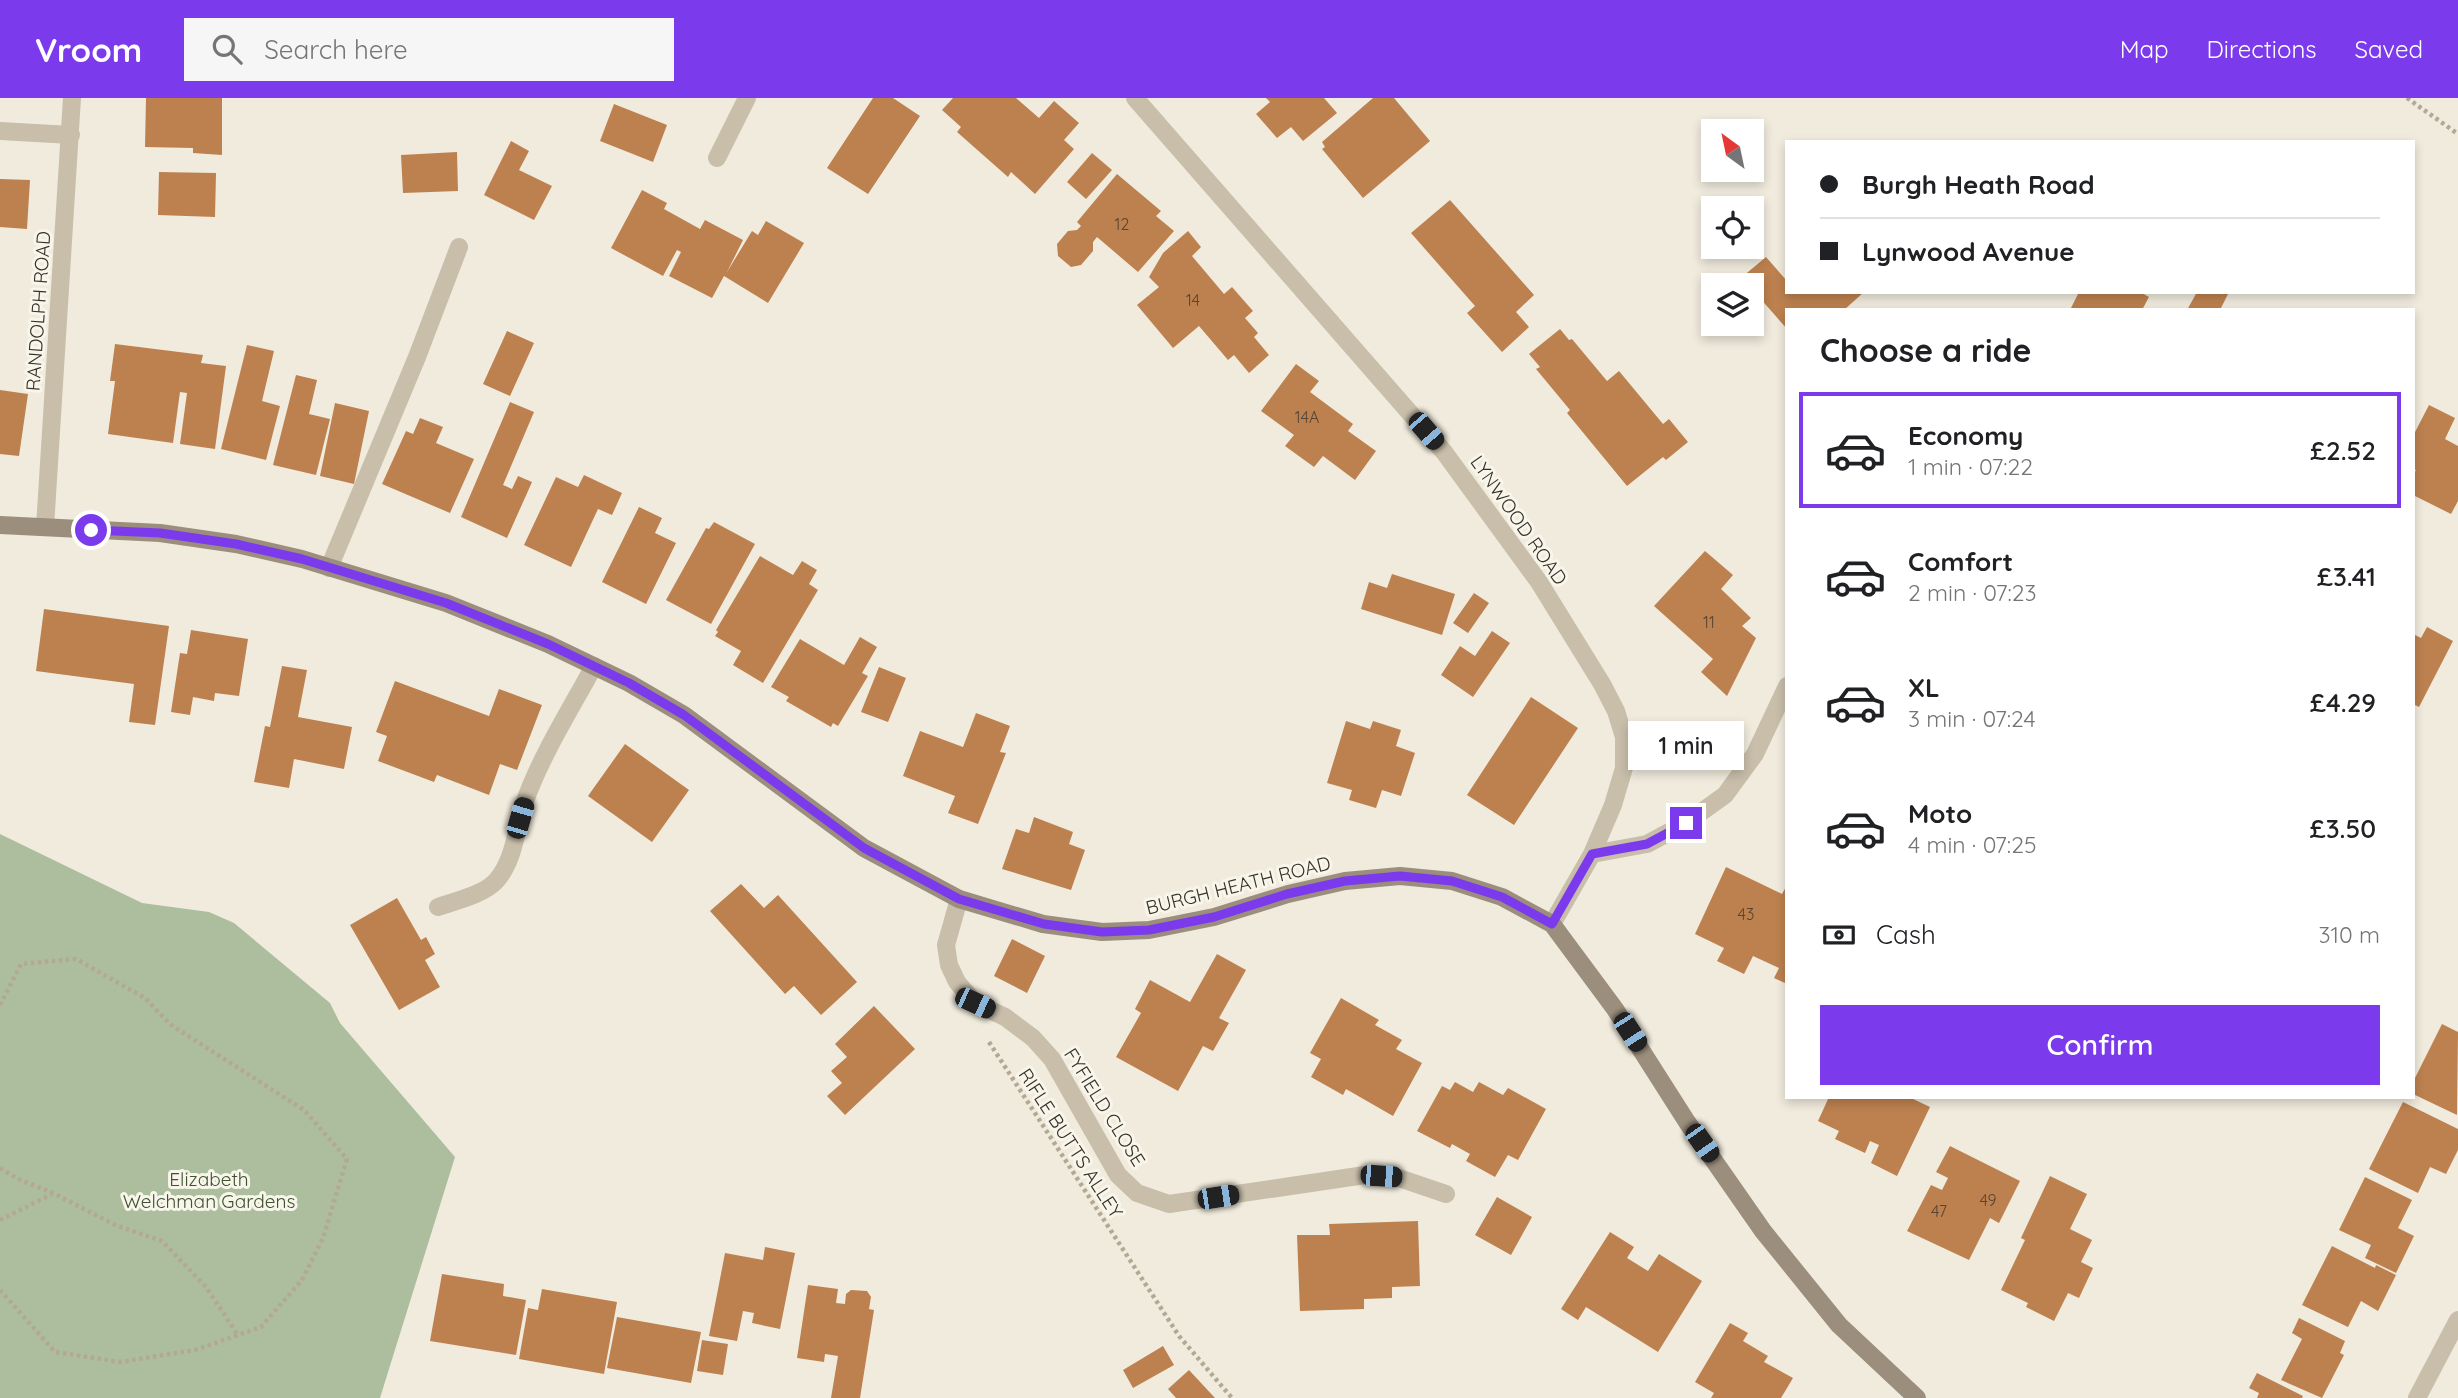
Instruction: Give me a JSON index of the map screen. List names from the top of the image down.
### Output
{
  "streets": {
    "main road": ["BURGH HEATH ROAD"],
    "street": ["RANDOLPH ROAD", "LYNWOOD ROAD", "FYFIELD CLOSE"],
    "path": ["RIFLE BUTTS ALLEY"]
  },
  "crossings": [
    ["RANDOLPH ROAD", "BURGH HEATH ROAD"],
    ["LYNWOOD ROAD", "BURGH HEATH ROAD"],
    ["BURGH HEATH ROAD", "FYFIELD CLOSE"]
  ],
  "parks": ["Elizabeth Welchman Gardens"],
  "house_numbers": [
    "12",
    "14",
    "14A",
    "11",
    "43",
    "49",
    "47"
  ],
  "north": "top left",
  "page": {
    "header": "Vroom",
    "search": "Search here",
    "nav": ["Map", "Directions", "Saved"],
    "banner": ["Burgh Heath Road", "Lynwood Avenue"],
    "heading": "Choose a ride",
    "list": [
      {
        "name": "Economy",
        "note": "1 min · 07:22",
        "value": "£2.52"
      },
      {
        "name": "Comfort",
        "note": "2 min · 07:23",
        "value": "£3.41"
      },
      {
        "name": "XL",
        "note": "3 min · 07:24",
        "value": "£4.29"
      },
      {
        "name": "Moto",
        "note": "4 min · 07:25",
        "value": "£3.50"
      }
    ],
    "bubble": "1 min",
    "pay": ["Cash", "310 m"],
    "buttons": "Confirm"
  }
}
